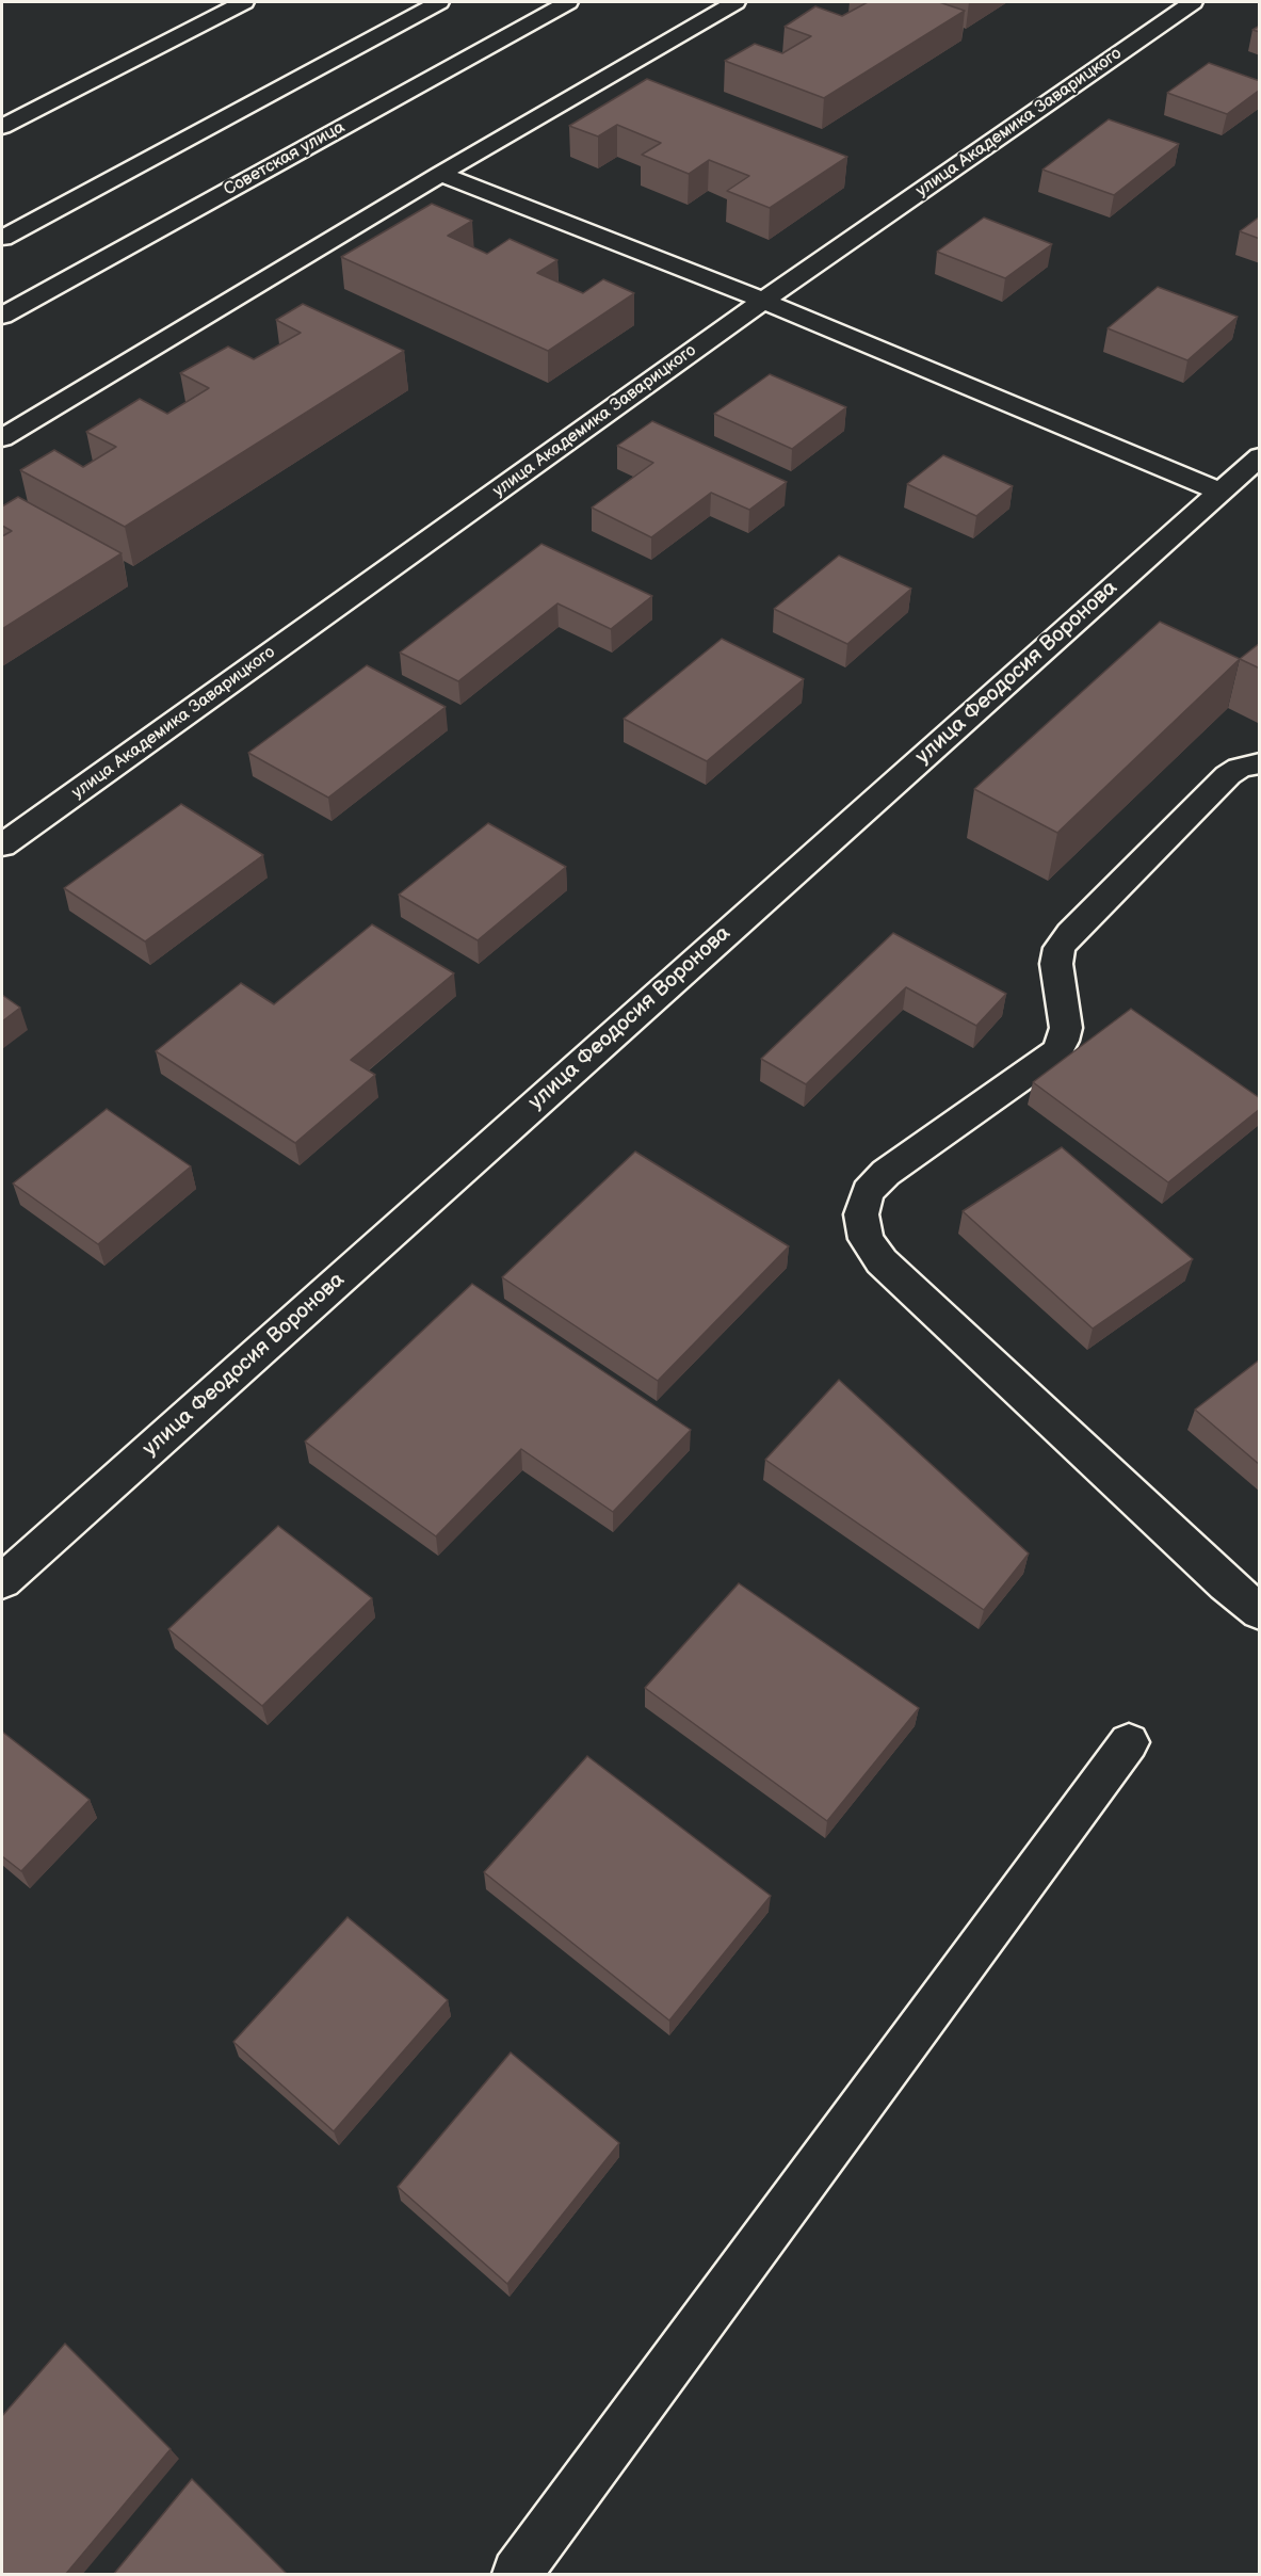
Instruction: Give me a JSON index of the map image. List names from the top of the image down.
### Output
{
  "streets": {
    "street": ["улица Академика Заварицкого", "Советская улица", "улица Феодосия Воронова"]
  }
}
